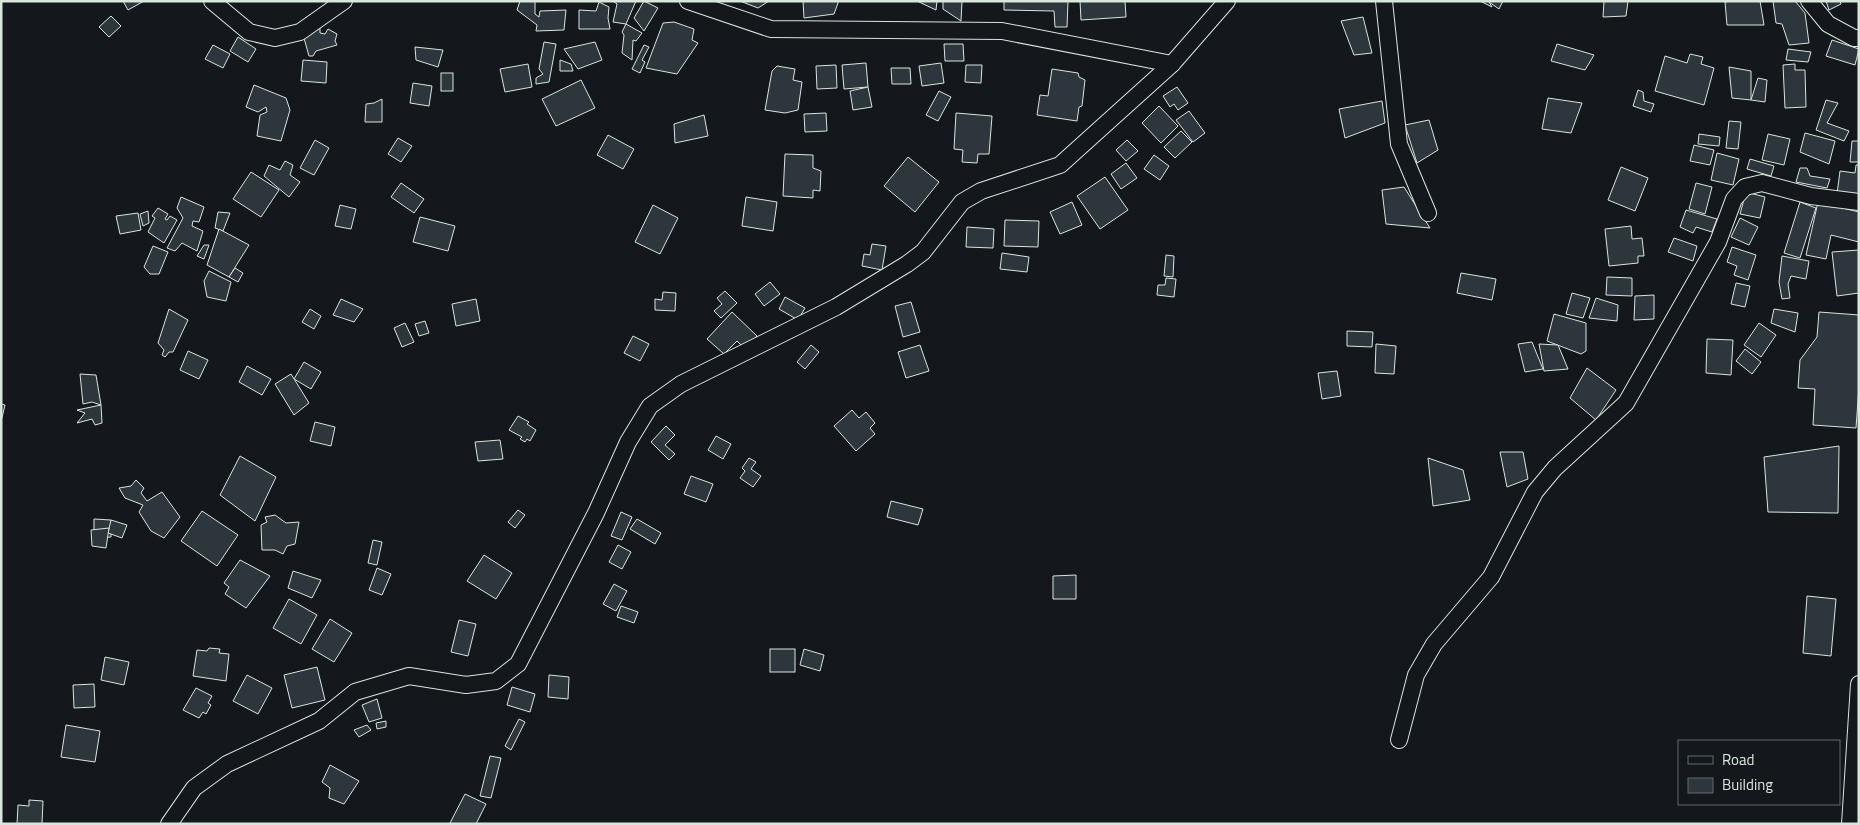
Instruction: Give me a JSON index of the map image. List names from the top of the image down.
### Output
{
  "legend": ["Road", "Building"]
}
